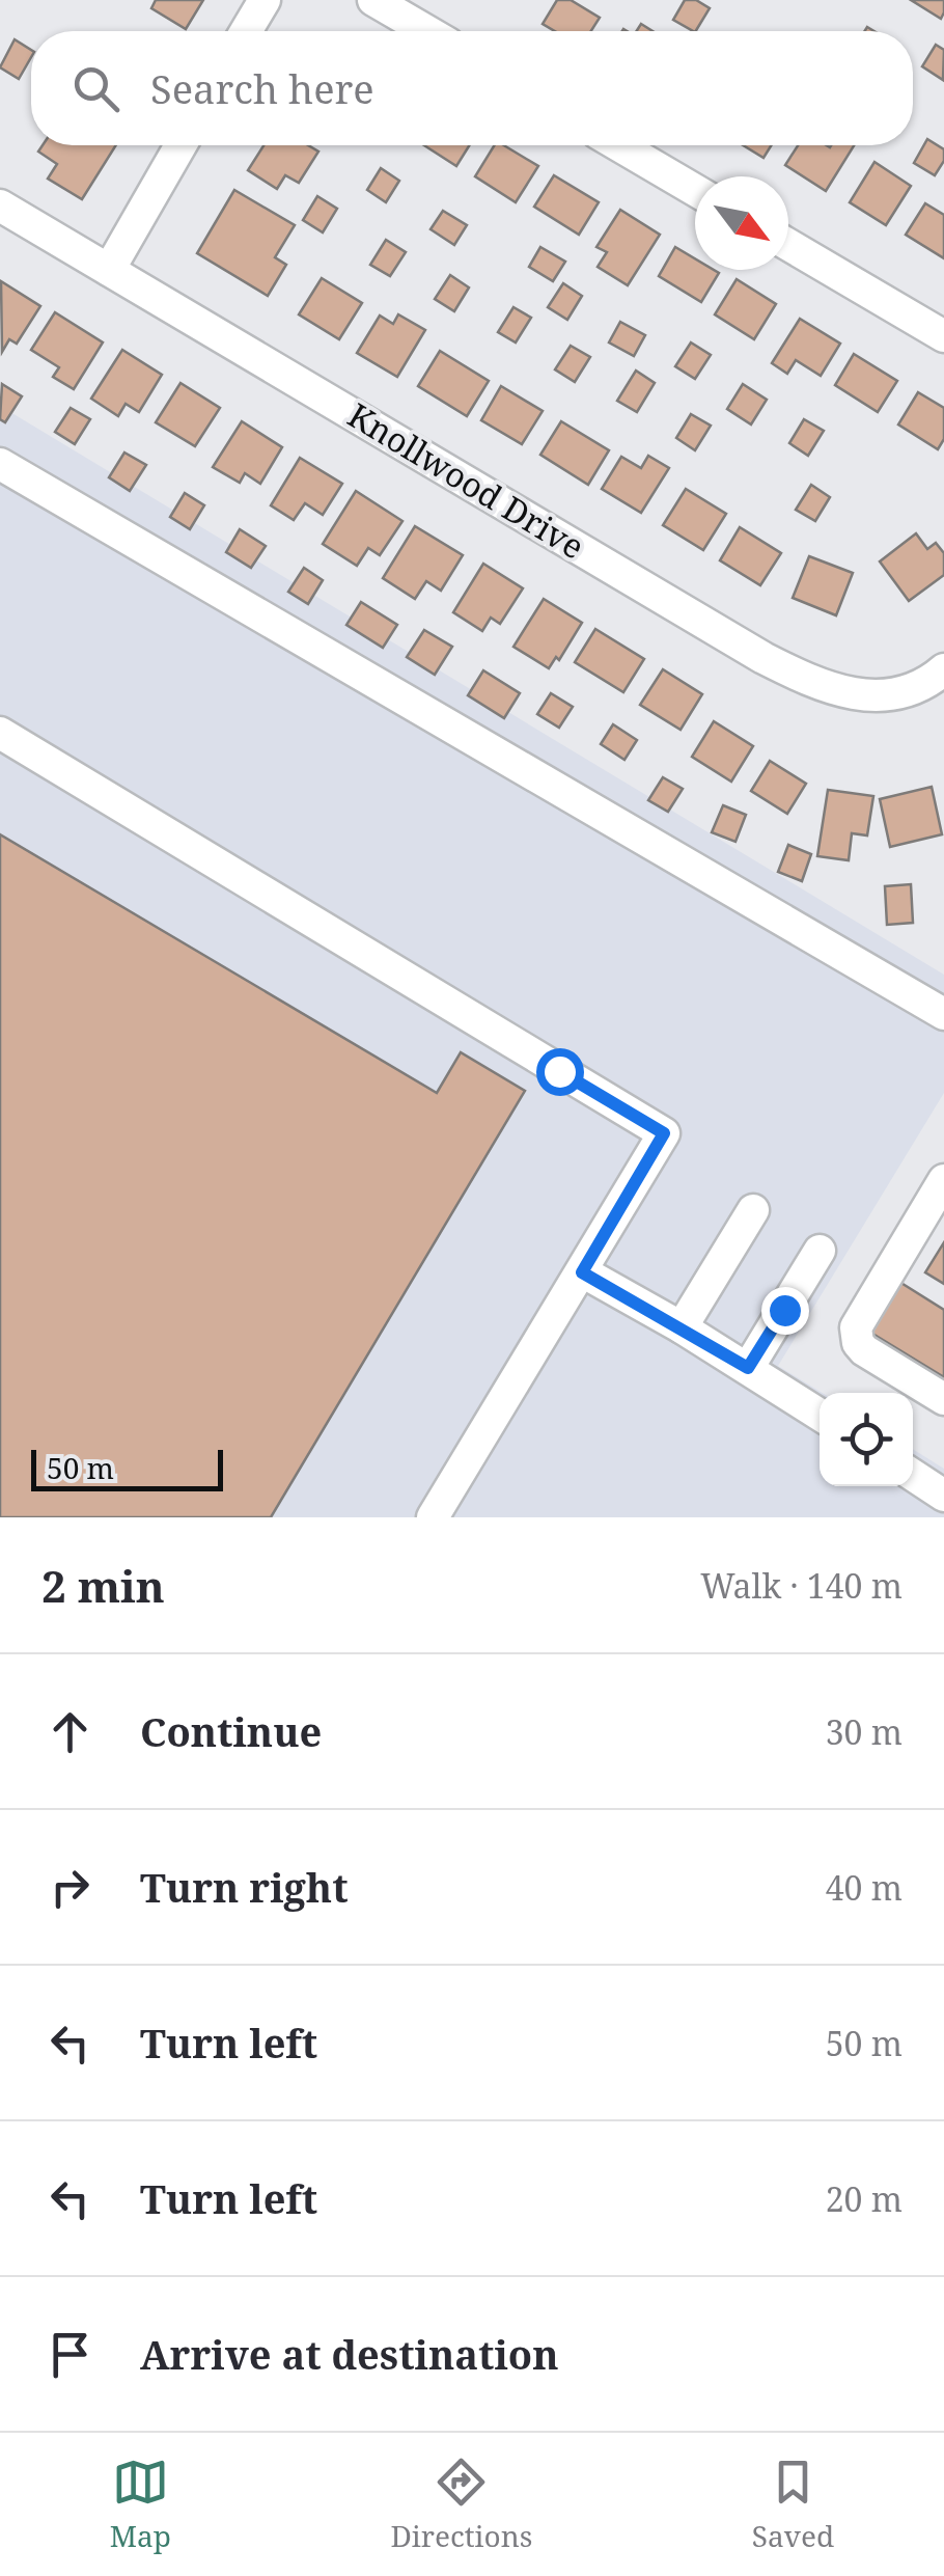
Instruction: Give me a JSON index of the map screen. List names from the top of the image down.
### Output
{
  "streets": {
    "street": ["Knollwood Drive"]
  },
  "scale_bar": "50 m",
  "north": "bottom right",
  "page": {
    "search": "Search here",
    "scale": "50 m",
    "heading": ["2 min", "Walk · 140 m"],
    "list": [
      ["Continue", "30 m"],
      ["Turn right", "40 m"],
      ["Turn left", "50 m"],
      ["Turn left", "20 m"],
      "Arrive at destination"
    ],
    "nav": ["Map", "Directions", "Saved"]
  }
}
